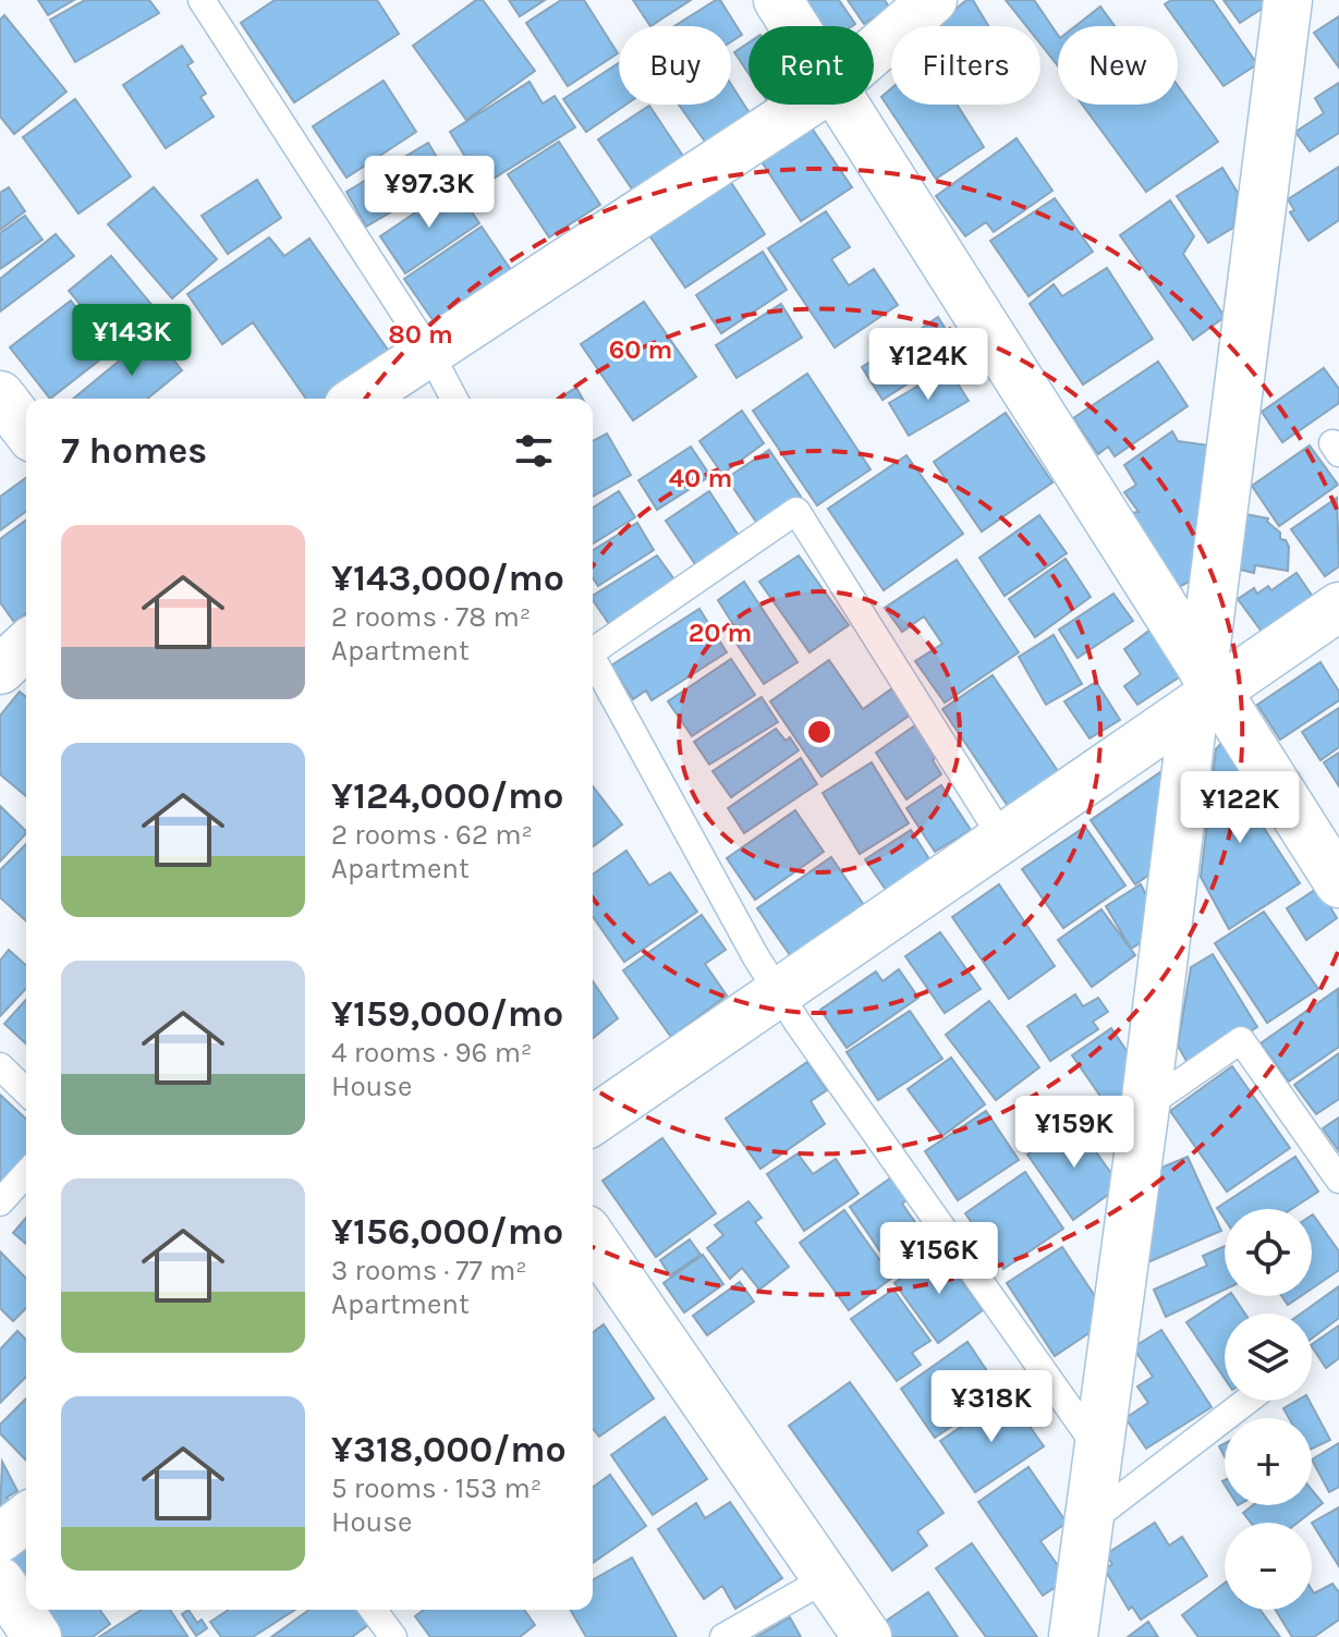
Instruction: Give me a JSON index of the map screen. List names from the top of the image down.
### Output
{
  "page": {
    "chip": [
      "Buy",
      "Rent",
      "Filters",
      "New"
    ],
    "price": [
      "¥97.3K",
      "¥143K",
      "¥124K",
      "¥122K",
      "¥159K",
      "¥156K",
      "¥318K"
    ],
    "heading": "7 homes",
    "list": [
      {
        "name": "¥143,000/mo",
        "note": "2 rooms · 78 m² · Apartment"
      },
      {
        "name": "¥124,000/mo",
        "note": "2 rooms · 62 m² · Apartment"
      },
      {
        "name": "¥159,000/mo",
        "note": "4 rooms · 96 m² · House"
      },
      {
        "name": "¥156,000/mo",
        "note": "3 rooms · 77 m² · Apartment"
      },
      {
        "name": "¥318,000/mo",
        "note": "5 rooms · 153 m² · House"
      }
    ],
    "map_buttons": ["+", "−"]
  },
  "rings": [
    "80 m",
    "60 m",
    "40 m",
    "20 m"
  ]
}
